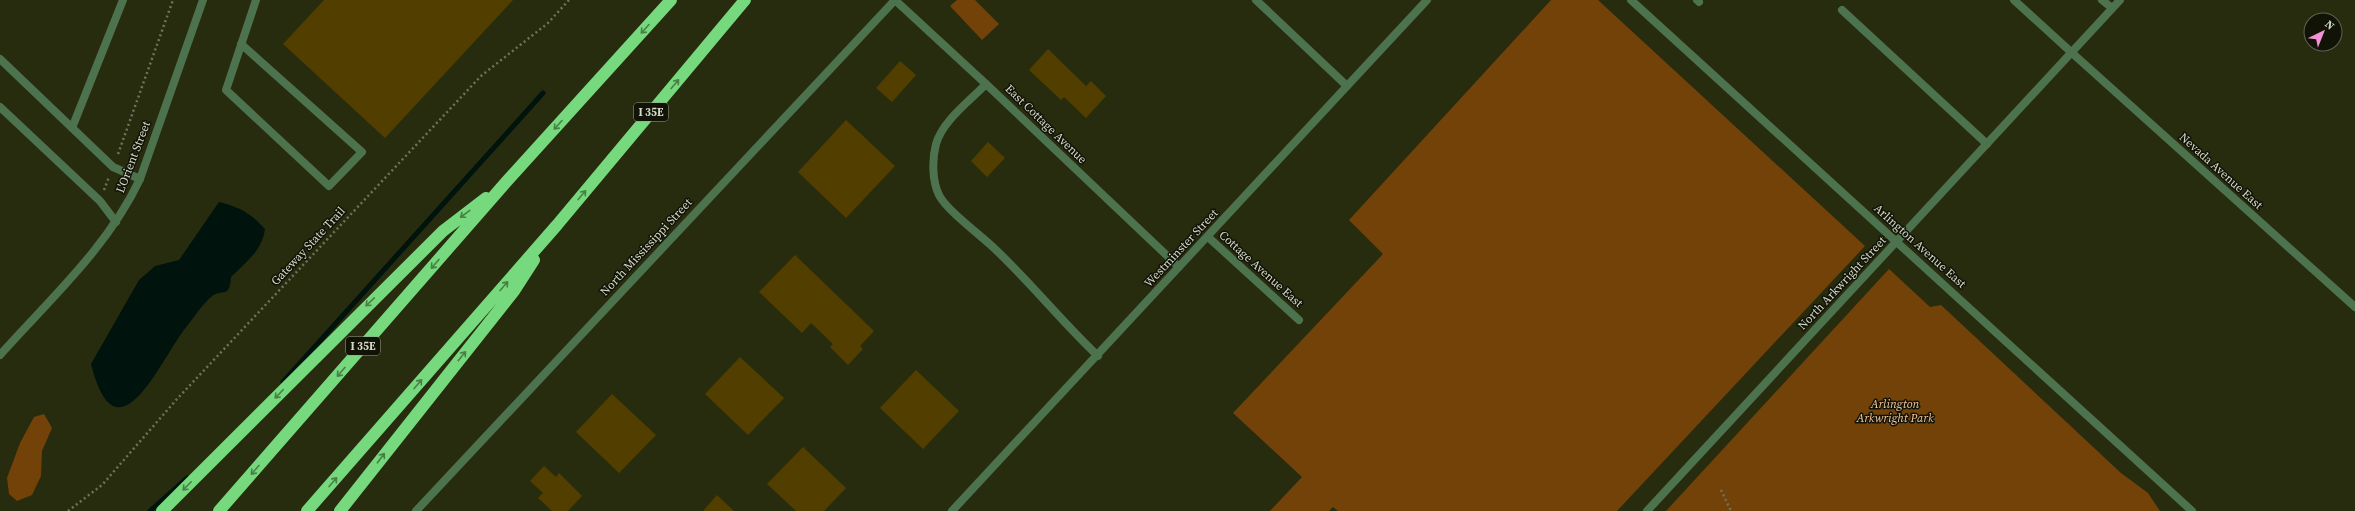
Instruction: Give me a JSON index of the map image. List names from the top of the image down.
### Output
{
  "streets": {
    "highway": ["I 35E"],
    "street": [
      "East Cottage Avenue",
      "L'Orient Street",
      "Nevada Avenue East",
      "Arlington Avenue East",
      "North Mississippi Street",
      "Westminster Street",
      "Cottage Avenue East",
      "North Arkwright Street"
    ],
    "path": ["Gateway State Trail"]
  },
  "crossings": [
    ["East Cottage Avenue", "North Mississippi Street"],
    ["East Cottage Avenue", "Westminster Street"],
    ["Nevada Avenue East", "North Arkwright Street"],
    ["Arlington Avenue East", "North Arkwright Street"],
    ["Westminster Street", "Cottage Avenue East"]
  ],
  "parks": ["Arlington Arkwright Park"],
  "north": "top right"
}
